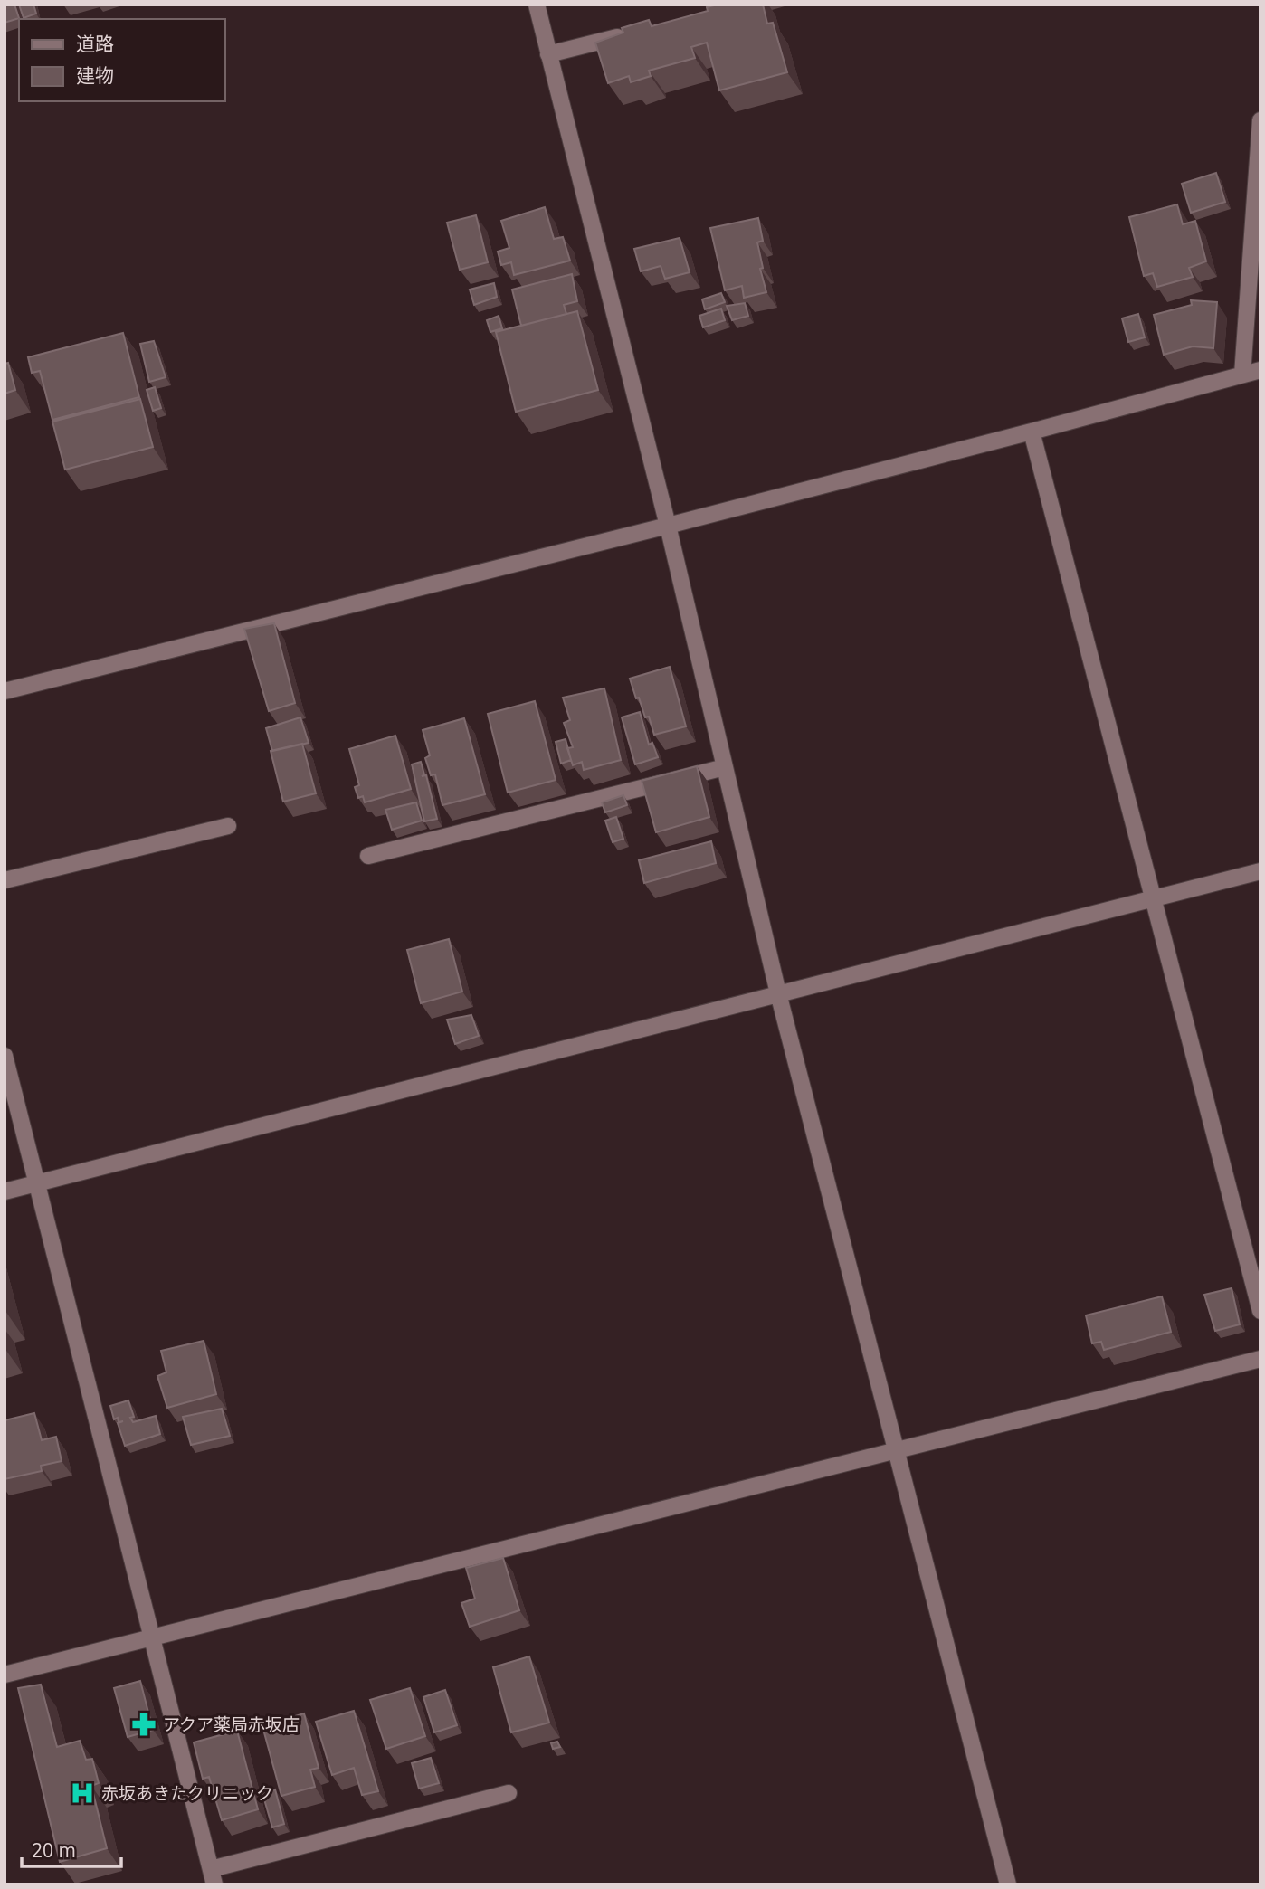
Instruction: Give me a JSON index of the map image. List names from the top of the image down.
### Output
{
  "places": {
    "pharmacy": ["アクア薬局赤坂店"],
    "hospital": ["赤坂あきたクリニック"]
  },
  "legend": ["道路", "建物"],
  "scale_bar": "20 m"
}
